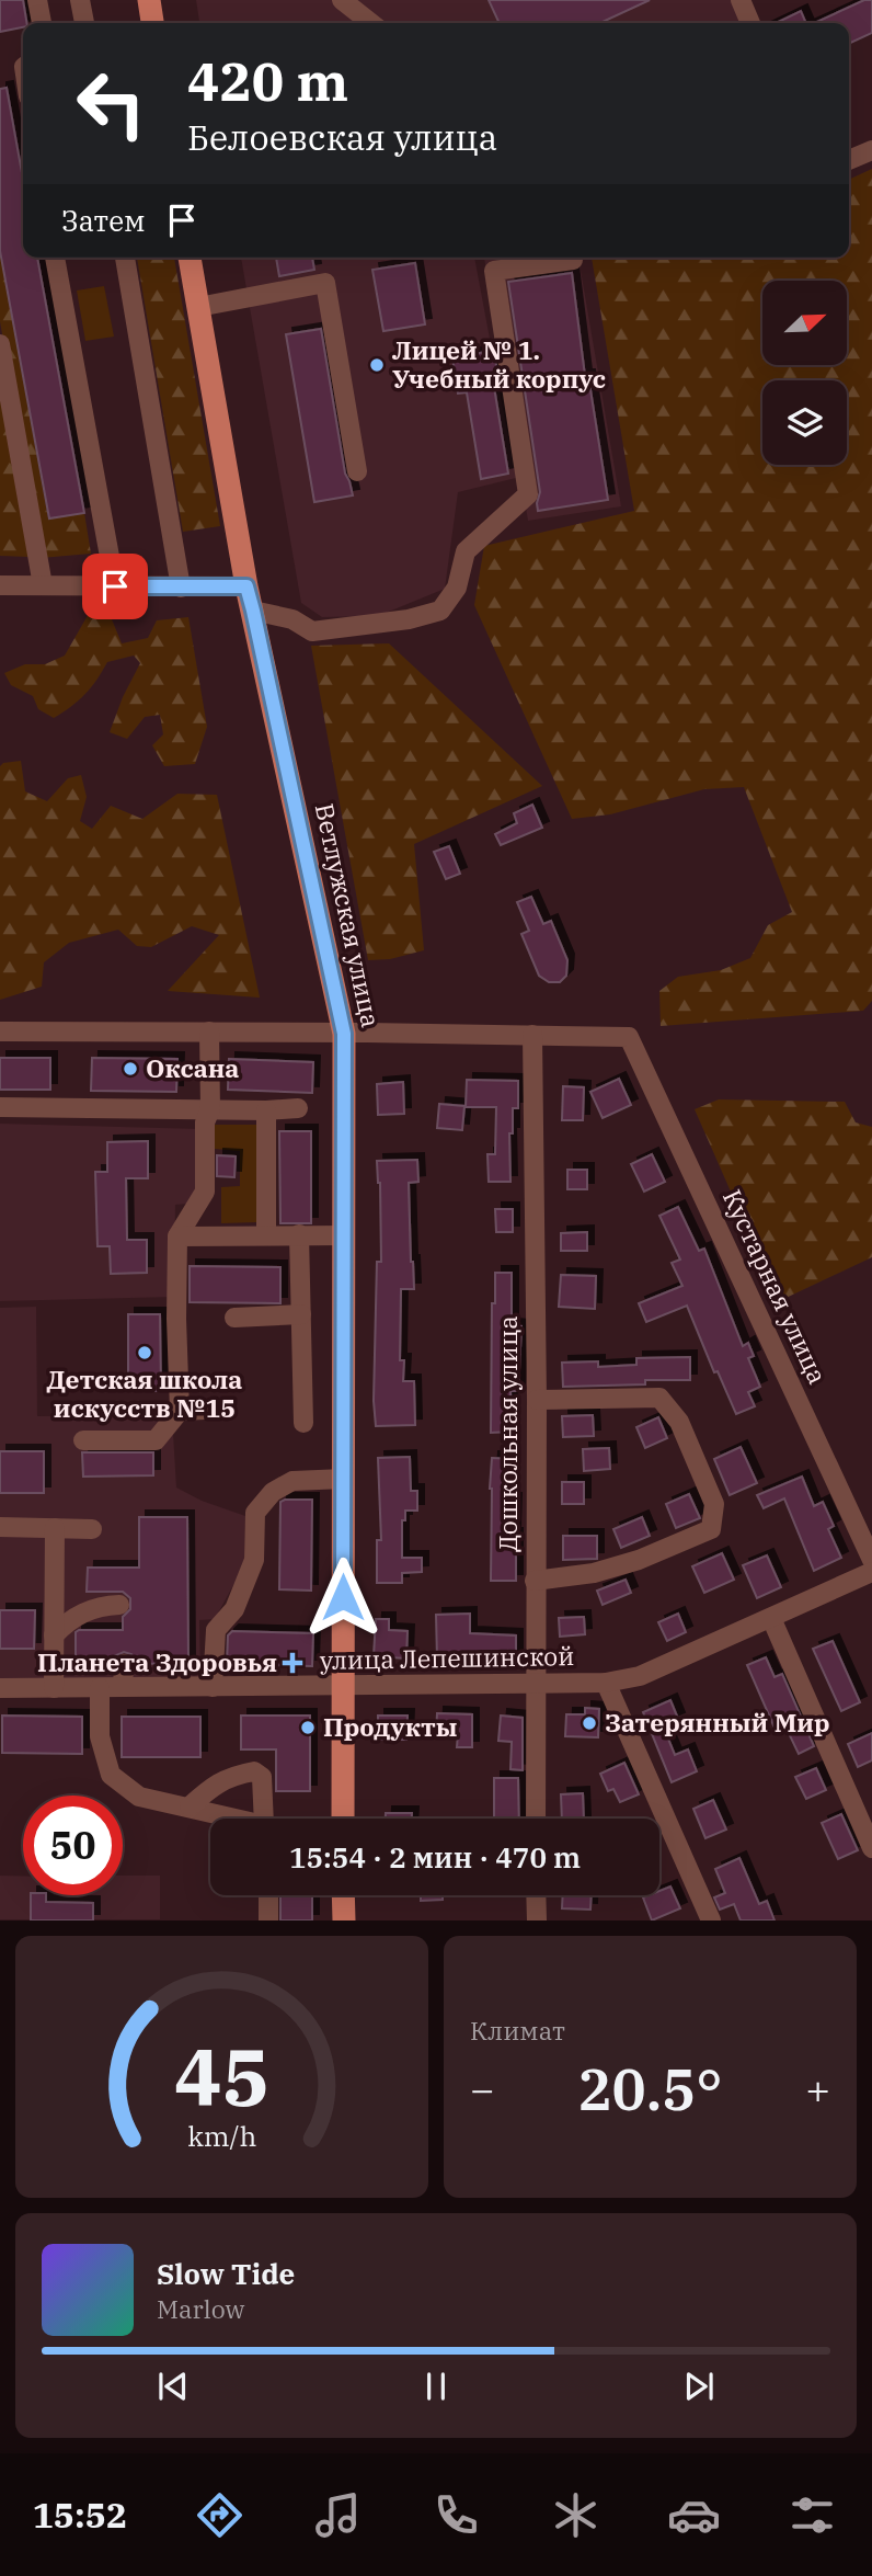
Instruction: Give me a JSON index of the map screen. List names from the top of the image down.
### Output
{
  "streets": {
    "main road": ["Ветлужская улица"],
    "street": ["Кустарная улица", "Дошкольная улица", "улица Лепешинской"]
  },
  "crossings": [
    ["Ветлужская улица", "улица Лепешинской"],
    ["Кустарная улица", "Дошкольная улица"],
    ["Дошкольная улица", "улица Лепешинской"]
  ],
  "places": {
    "other": [
      "Лицей № 1. Учебный корпус",
      "Оксана",
      "Детская школа искусств №15",
      "Затерянный Мир",
      "Продукты"
    ],
    "health": ["Планета Здоровья"]
  },
  "north": "top right",
  "page": {
    "turn": ["420 m", "Белоевская улица"],
    "then": "Затем",
    "limit": "50",
    "trip": "15:54 · 2 мин · 470 m",
    "tile": "Климат",
    "heat": ["−", "20.5°", "+"],
    "song": ["Slow Tide", "Marlow"],
    "tabs": "15:52",
    "gauge": ["45", "km/h"]
  }
}
